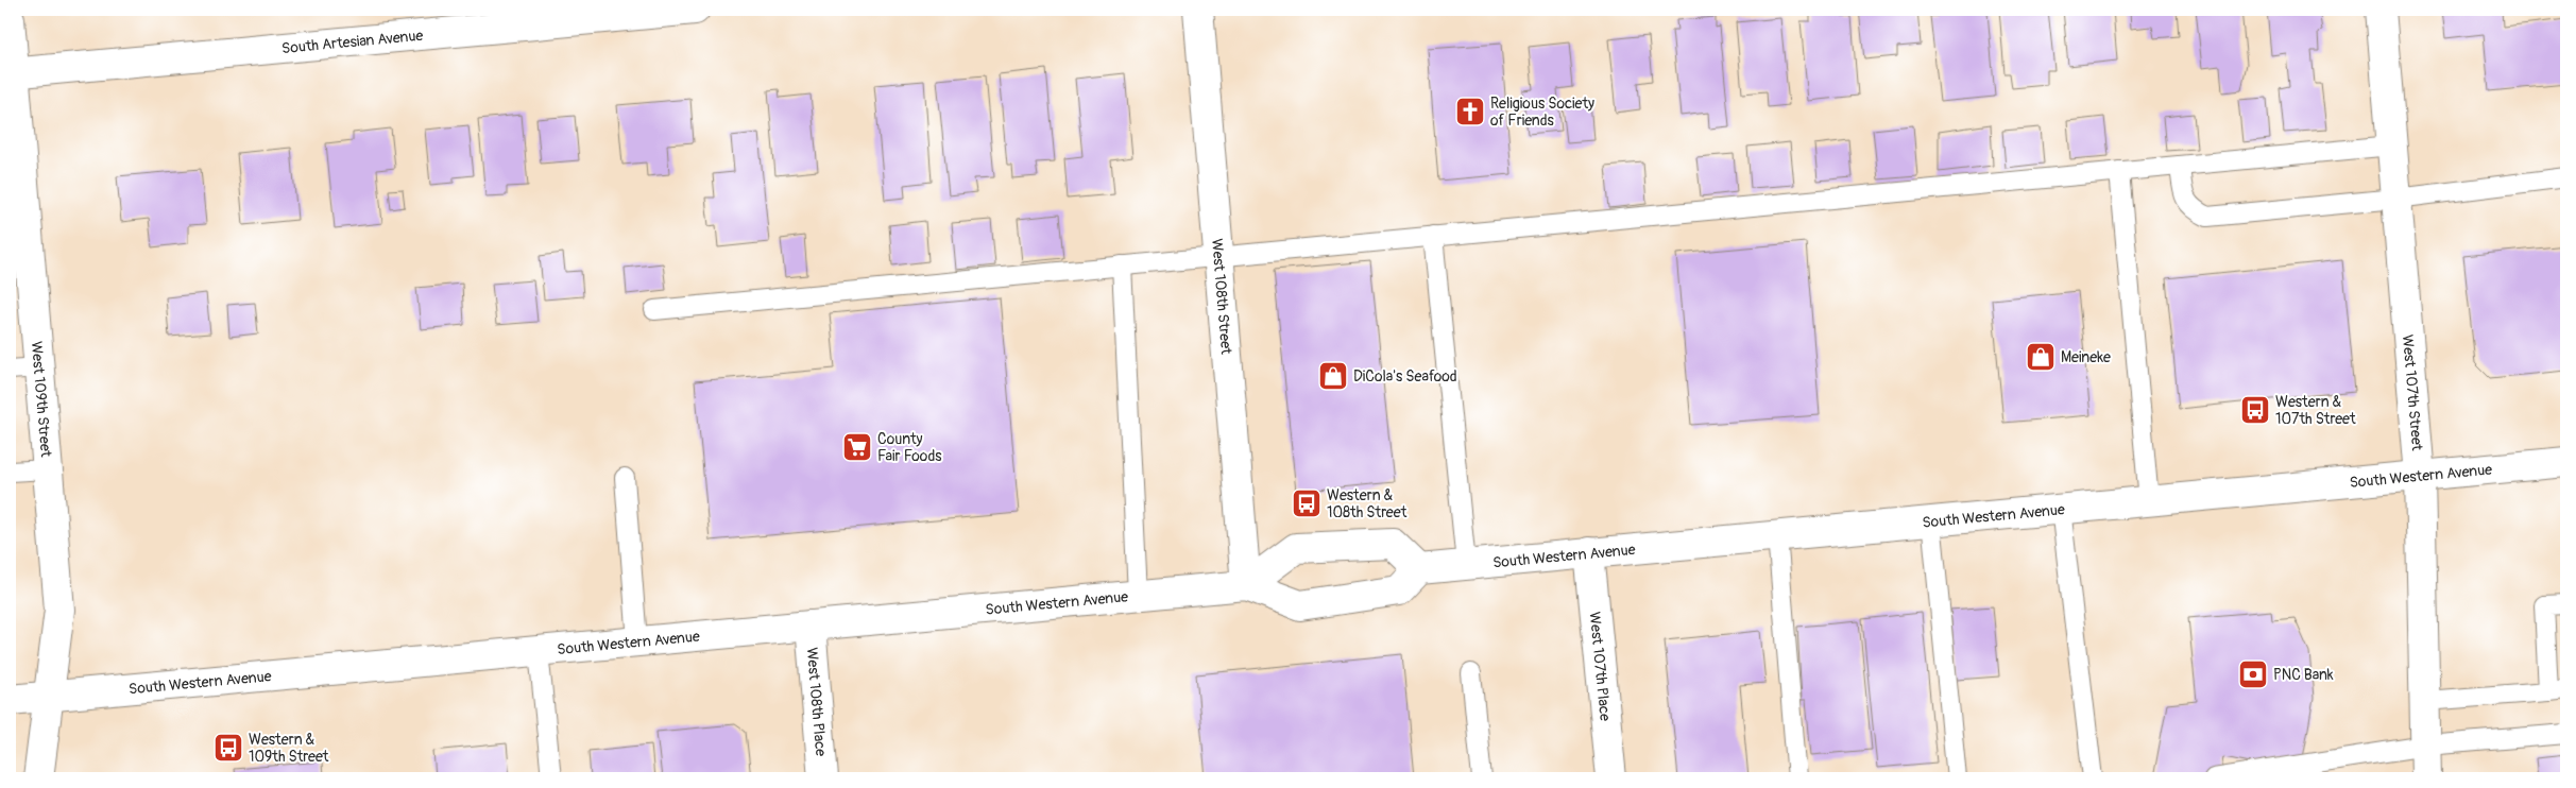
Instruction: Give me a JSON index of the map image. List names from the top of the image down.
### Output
{
  "streets": {
    "street": [
      "South Artesian Avenue",
      "West 108th Street",
      "West 107th Street",
      "West 109th Street",
      "South Western Avenue",
      "West 107th Place",
      "West 108th Place"
    ]
  },
  "crossings": [
    ["South Artesian Avenue", "West 109th Street"],
    ["West 108th Street", "South Western Avenue"],
    ["West 107th Street", "South Western Avenue"],
    ["West 109th Street", "South Western Avenue"],
    ["South Western Avenue", "West 107th Place"],
    ["South Western Avenue", "West 108th Place"]
  ],
  "places": {
    "church": ["Religious Society of Friends"],
    "shop": ["Meineke", "DiCola's Seafood"],
    "bus stop": ["Western & 107th Street", "Western & 108th Street", "Western & 109th Street"],
    "supermarket": ["County Fair Foods"],
    "bank": ["PNC Bank"]
  }
}
